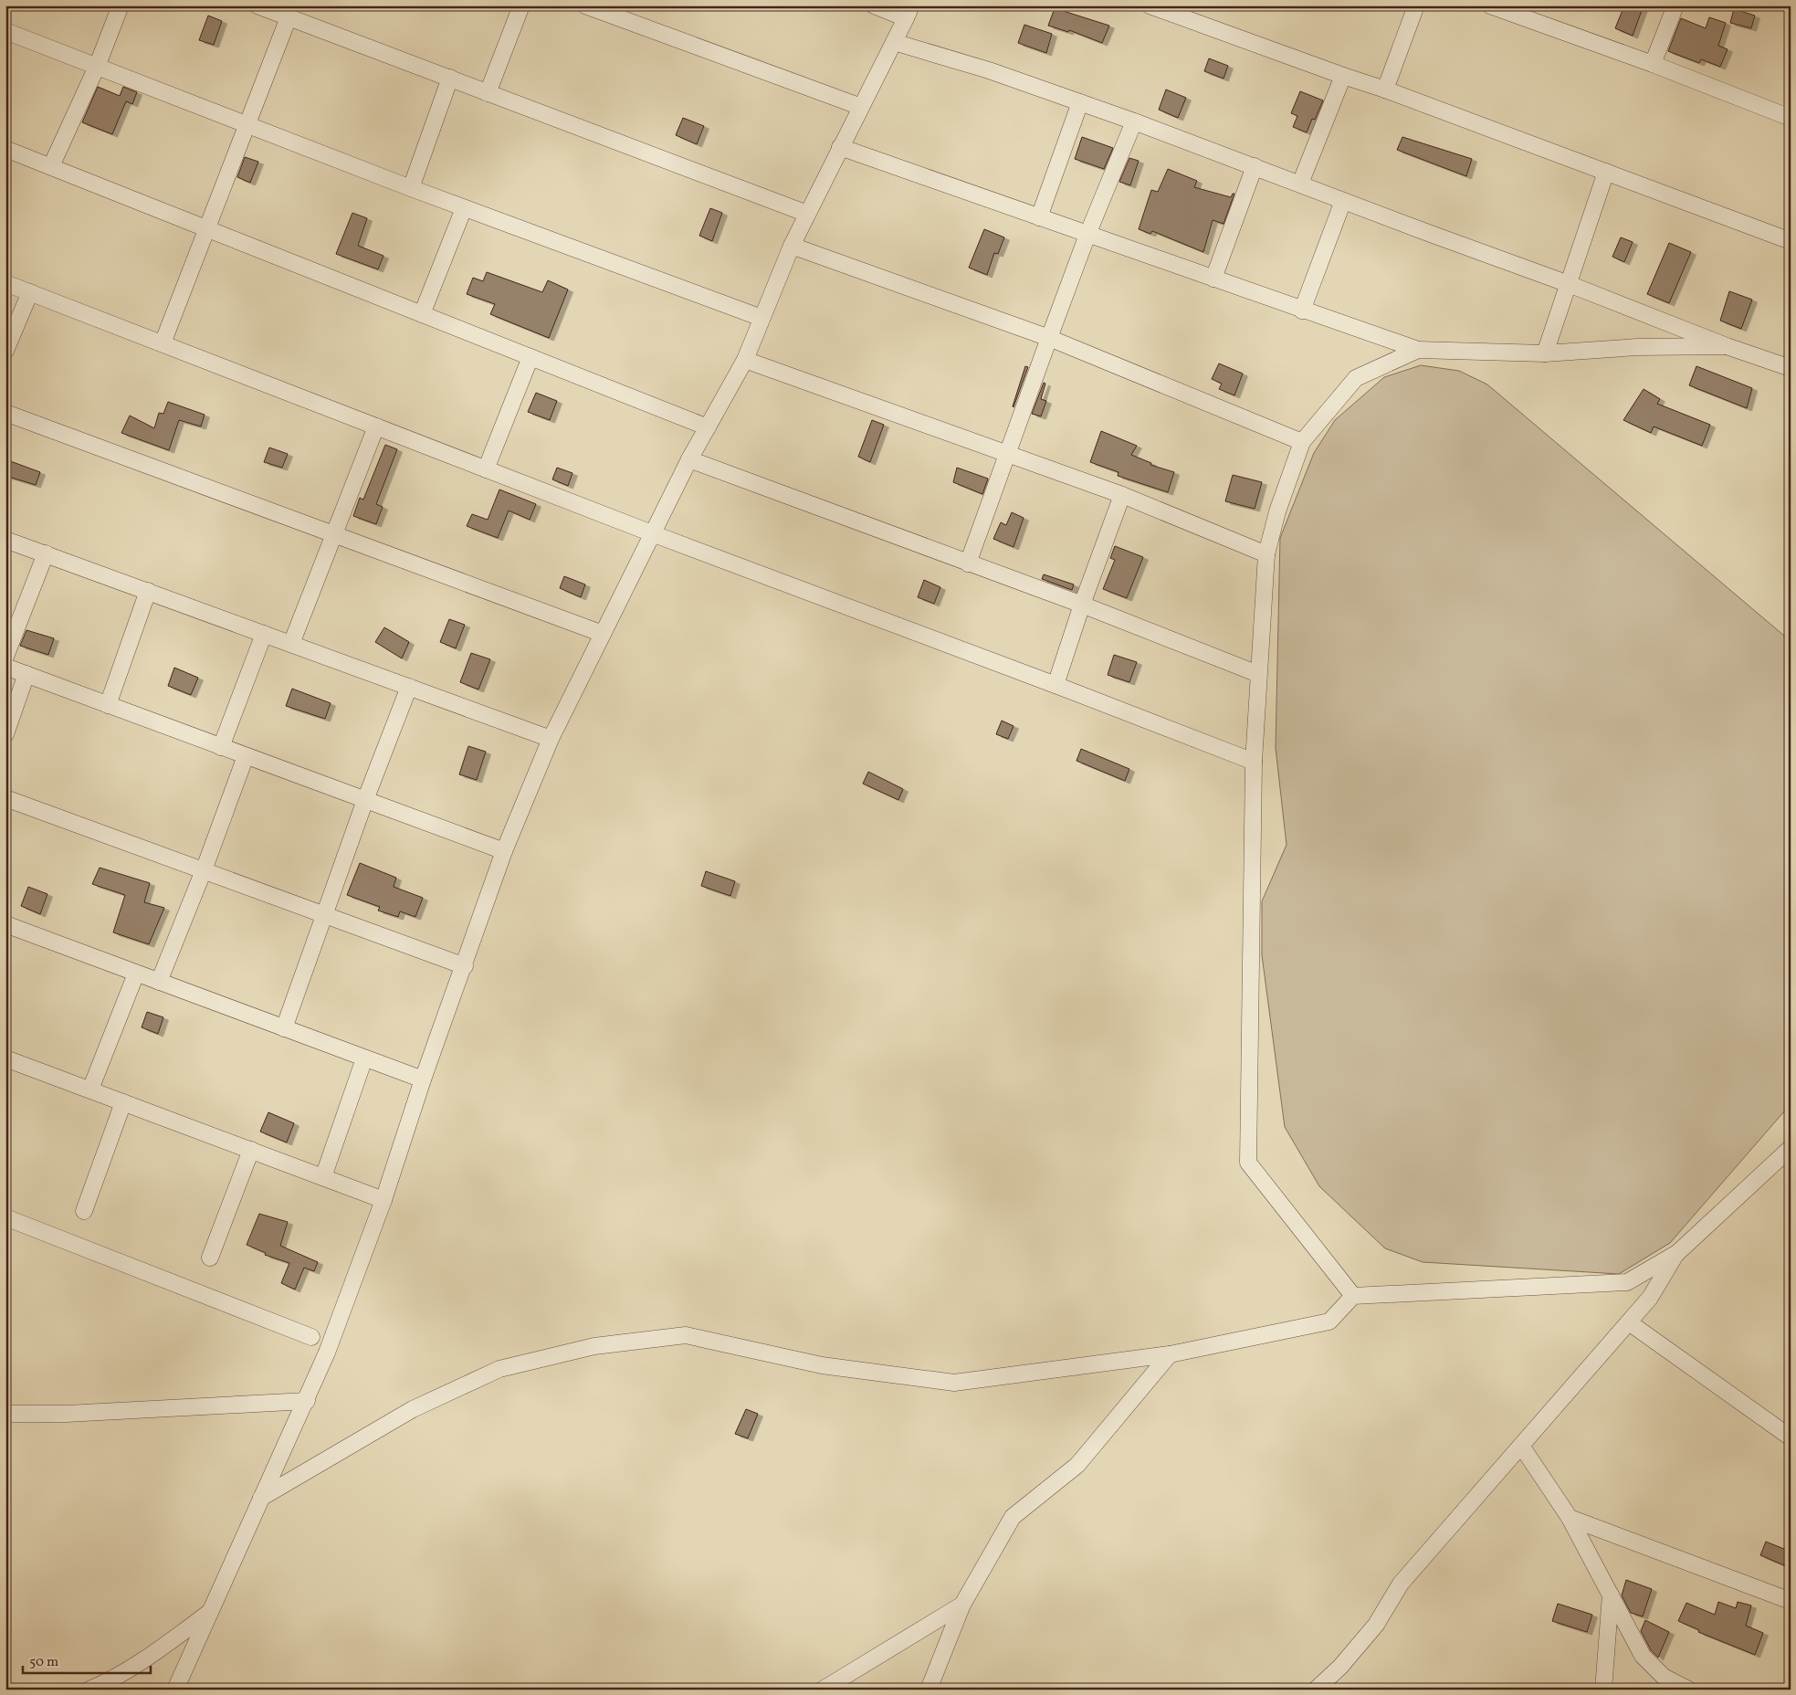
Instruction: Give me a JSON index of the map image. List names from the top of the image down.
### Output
{
  "scale_bar": "50 m"
}
